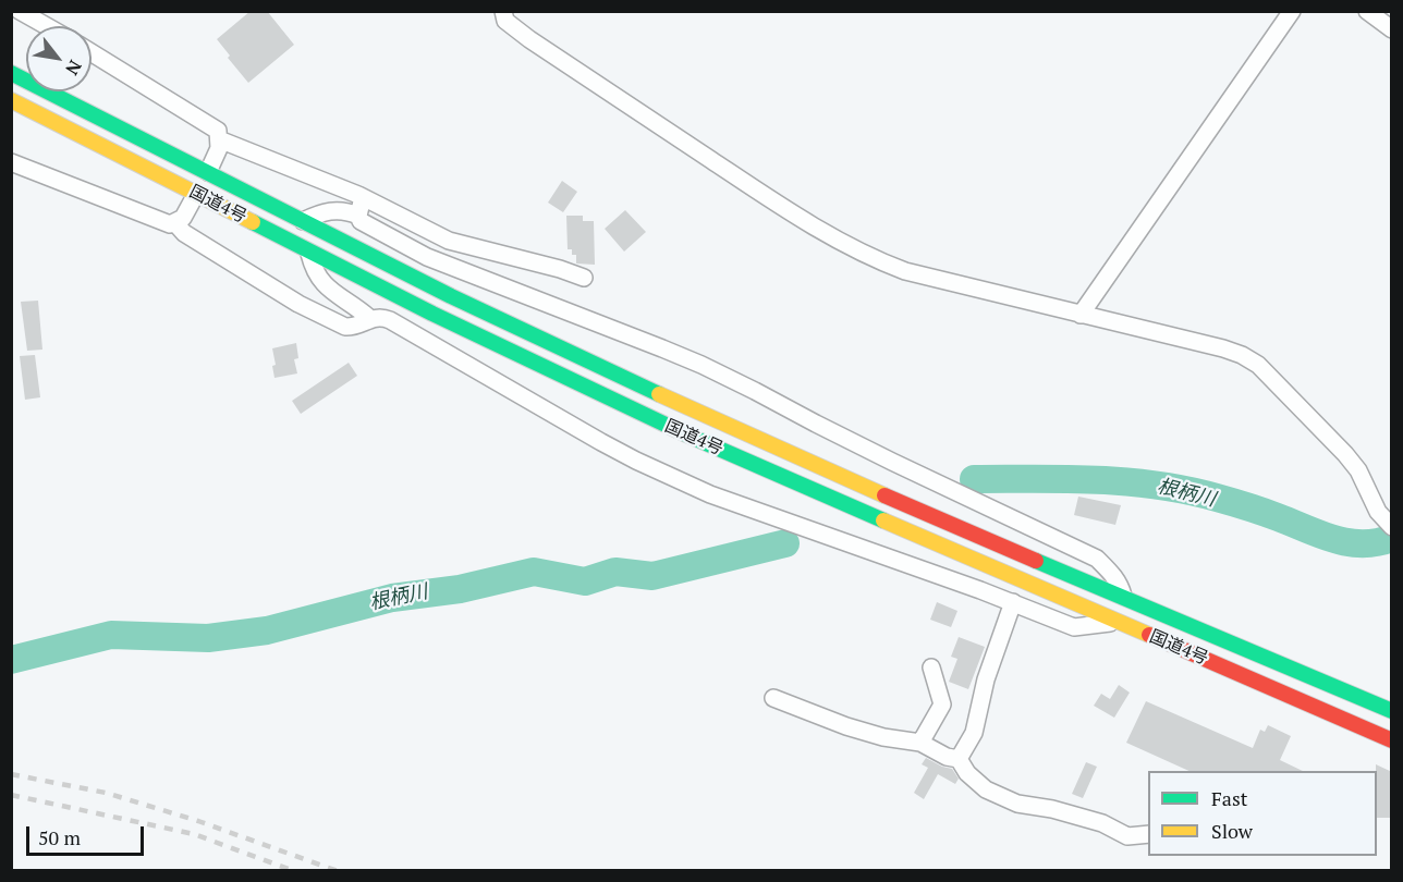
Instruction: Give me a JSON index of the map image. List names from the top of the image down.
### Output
{
  "streets": {
    "highway": ["国道4号"]
  },
  "water": ["根柄川"],
  "legend": ["Fast", "Slow"],
  "scale_bar": "50 m",
  "north": "bottom right"
}
